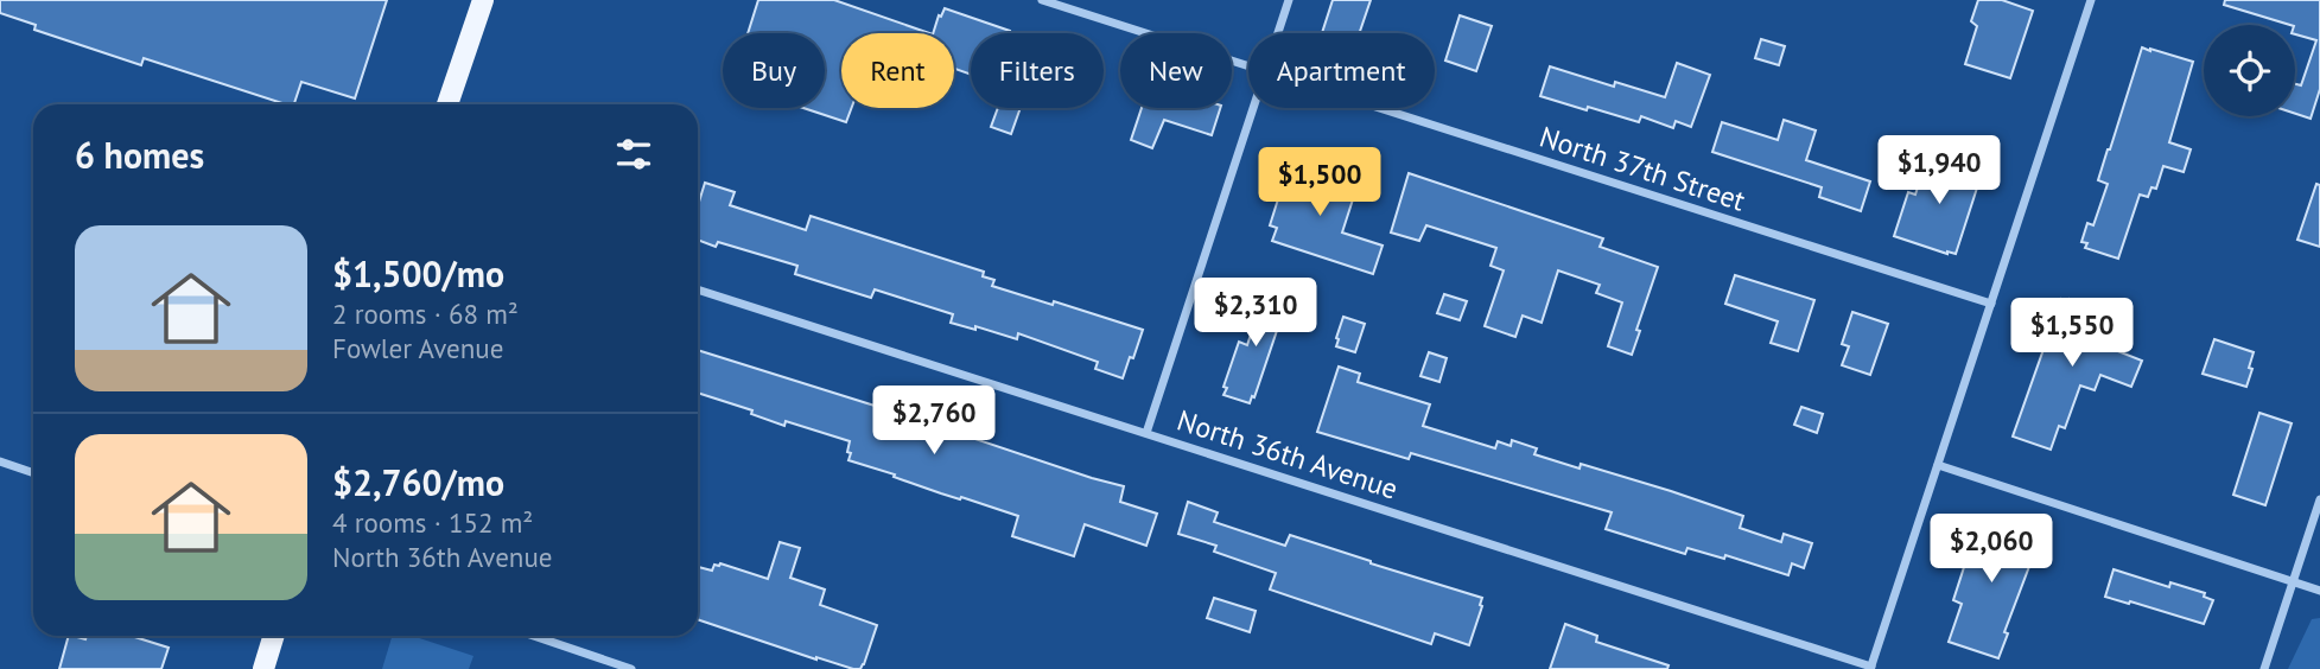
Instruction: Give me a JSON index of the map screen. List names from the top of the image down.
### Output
{
  "streets": {
    "street": ["North 37th Street", "North 36th Avenue"]
  },
  "page": {
    "chip": [
      "Buy",
      "Rent",
      "Filters",
      "New",
      "Apartment"
    ],
    "heading": "6 homes",
    "price": [
      "$1,940",
      "$1,500",
      "$2,310",
      "$1,550",
      "$2,760",
      "$2,060"
    ],
    "list": [
      {
        "name": "$1,500/mo",
        "note": "2 rooms · 68 m² · Fowler Avenue"
      },
      {
        "name": "$2,760/mo",
        "note": "4 rooms · 152 m² · North 36th Avenue"
      }
    ]
  }
}
